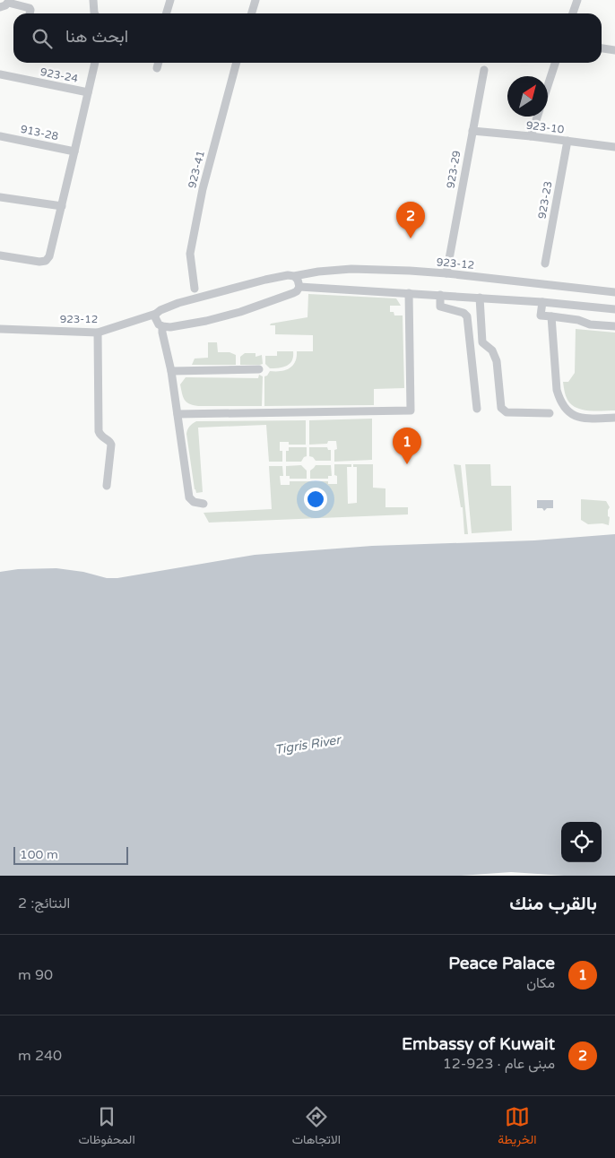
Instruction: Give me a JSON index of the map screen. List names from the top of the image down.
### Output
{
  "streets": {
    "street": [
      "923-24",
      "923-10",
      "913-28",
      "923-41",
      "923-29",
      "923-23",
      "923-12"
    ]
  },
  "crossings": [
    ["923-10", "923-29"],
    ["923-10", "923-23"],
    ["923-29", "923-12"]
  ],
  "water": ["Tigris River"],
  "scale_bar": "100 m",
  "north": "top right",
  "page": {
    "search": "ابحث هنا",
    "pins": ["2", "1"],
    "scale": "100 m",
    "heading": ["بالقرب منك", "النتائج: 2"],
    "list": [
      {
        "mark": "1",
        "name": "Peace Palace",
        "note": "مكان",
        "value": "90 m"
      },
      {
        "mark": "2",
        "name": "Embassy of Kuwait",
        "note": "مبنى عام · 923-12",
        "value": "240 m"
      }
    ],
    "nav": ["الخريطة", "الاتجاهات", "المحفوظات"]
  }
}
